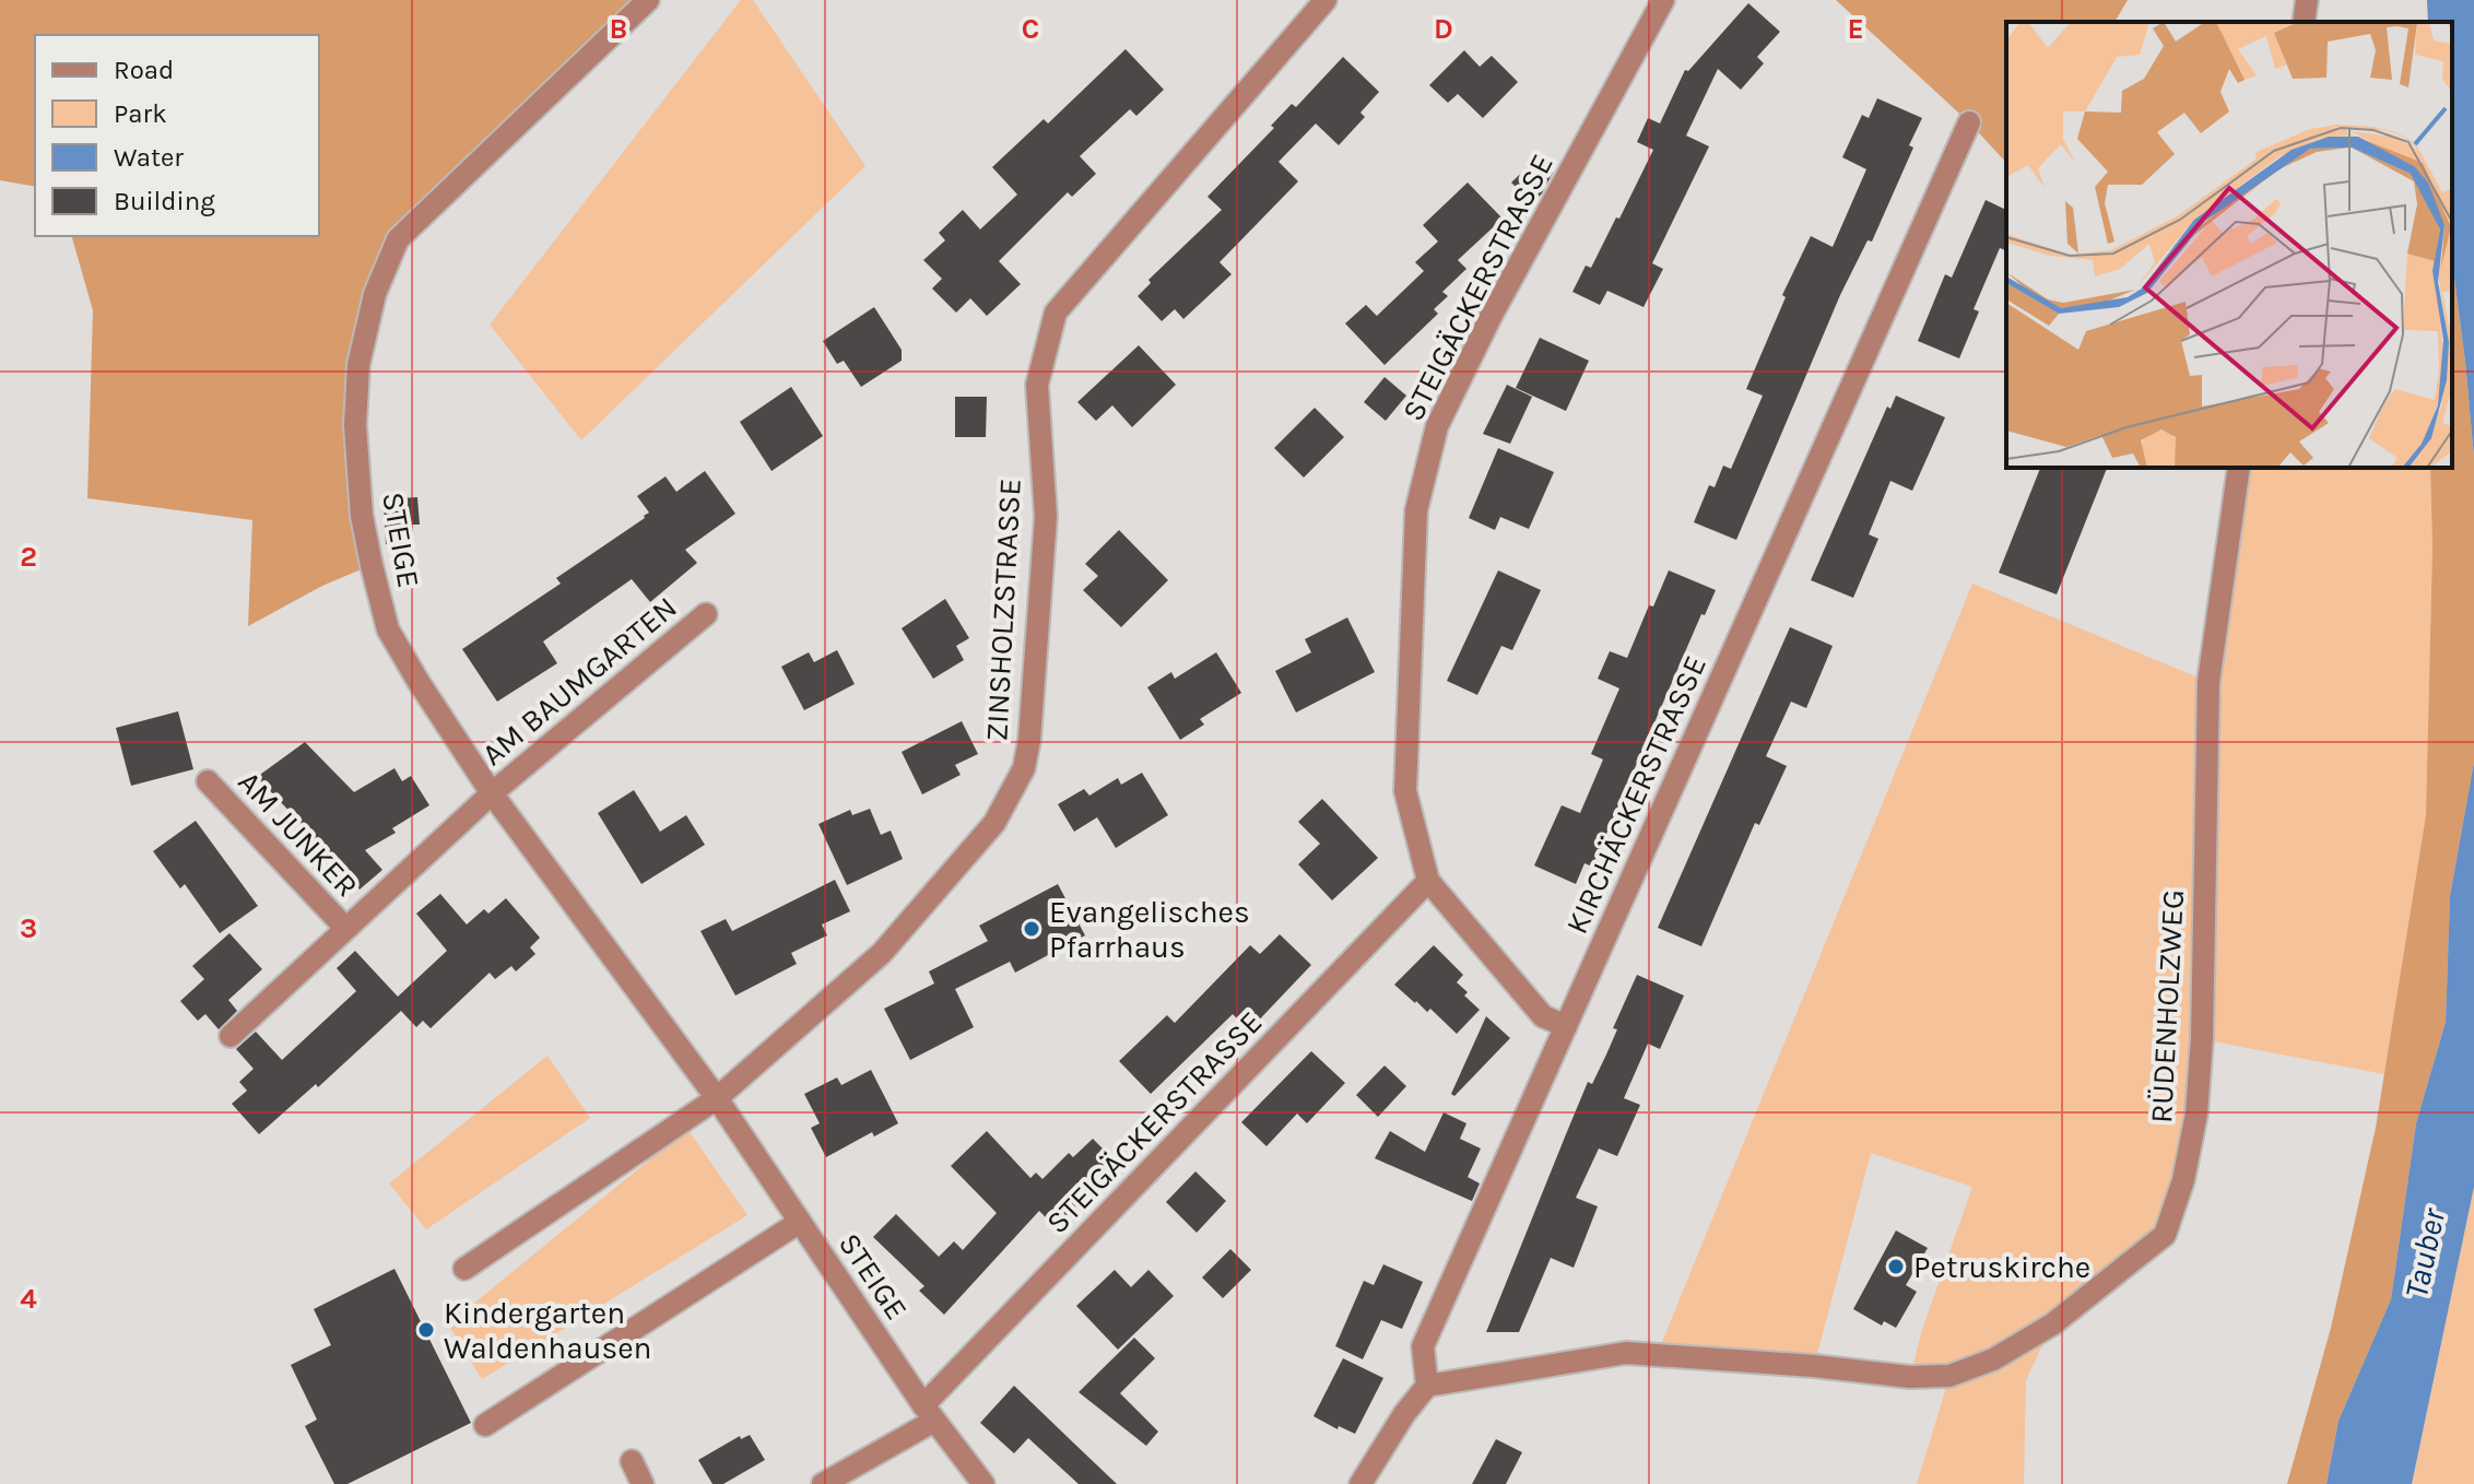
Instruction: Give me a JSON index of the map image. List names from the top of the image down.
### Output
{
  "streets": {
    "street": [
      "STEIGÄCKERSTRASSE",
      "STEIGE",
      "ZINSHOLZSTRASSE",
      "AM BAUMGARTEN",
      "KIRCHÄCKERSTRASSE",
      "AM JUNKER",
      "RÜDENHOLZWEG"
    ]
  },
  "crossings": [
    ["STEIGÄCKERSTRASSE", "STEIGE"],
    ["STEIGÄCKERSTRASSE", "KIRCHÄCKERSTRASSE"],
    ["STEIGE", "ZINSHOLZSTRASSE"],
    ["STEIGE", "AM BAUMGARTEN"],
    ["STEIGE", "AM JUNKER"],
    ["AM BAUMGARTEN", "AM JUNKER"],
    ["KIRCHÄCKERSTRASSE", "RÜDENHOLZWEG"]
  ],
  "water": ["Tauber"],
  "places": ["Evangelisches Pfarrhaus", "Petruskirche", "Kindergarten Waldenhausen"],
  "legend": [
    "Road",
    "Park",
    "Water",
    "Building"
  ],
  "grid": {
    "columns": [
      "B",
      "C",
      "D",
      "E"
    ],
    "rows": ["2", "3", "4"]
  }
}
